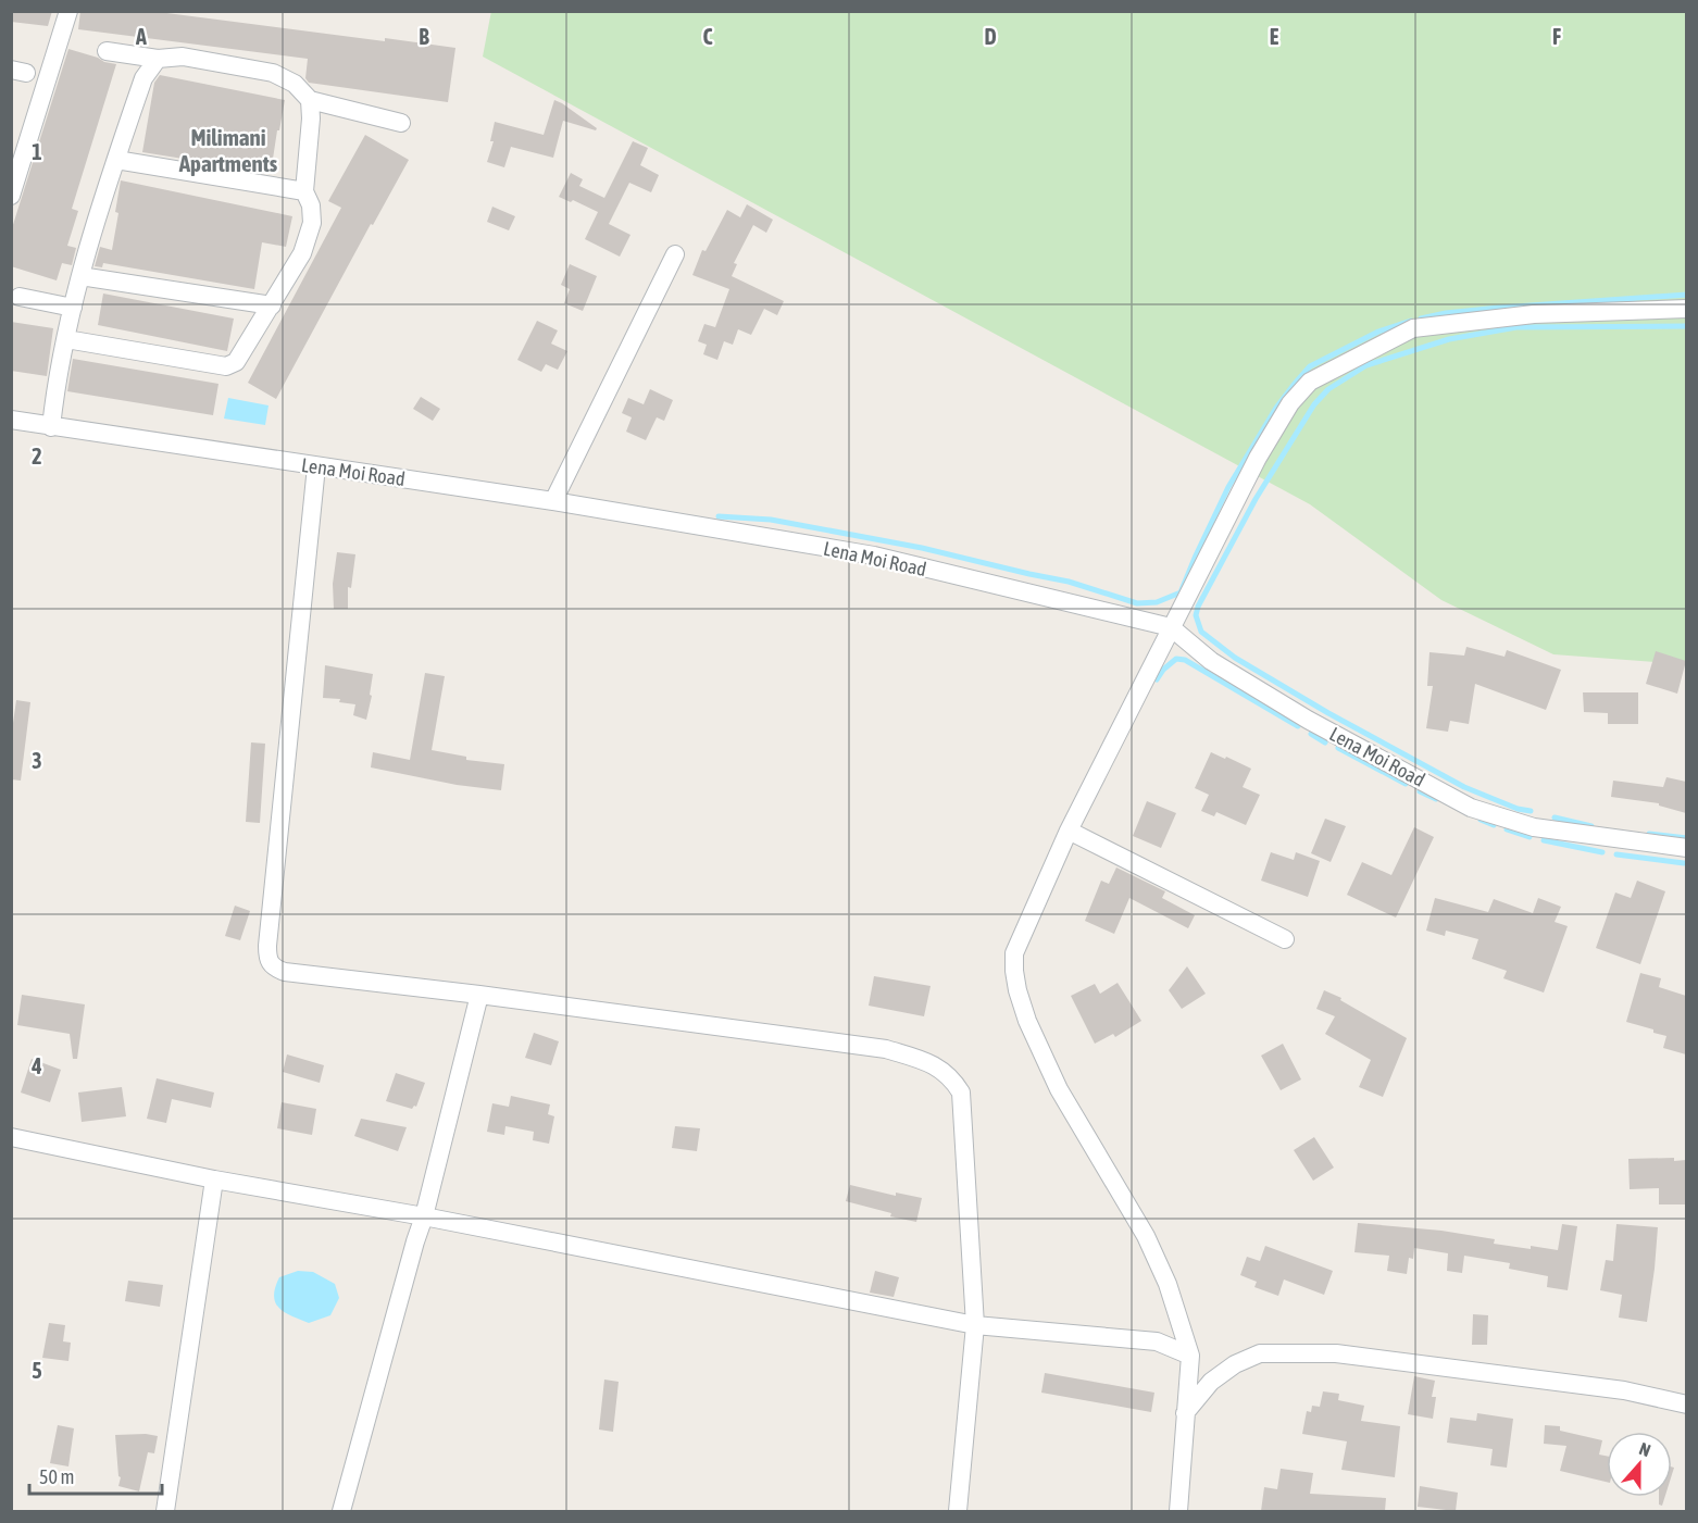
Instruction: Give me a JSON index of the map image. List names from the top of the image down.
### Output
{
  "streets": {
    "street": ["Lena Moi Road"]
  },
  "districts": ["Milimani Apartments"],
  "scale_bar": "50 m",
  "north": "top",
  "grid": {
    "columns": [
      "A",
      "B",
      "C",
      "D",
      "E",
      "F"
    ],
    "rows": [
      "1",
      "2",
      "3",
      "4",
      "5"
    ]
  }
}
